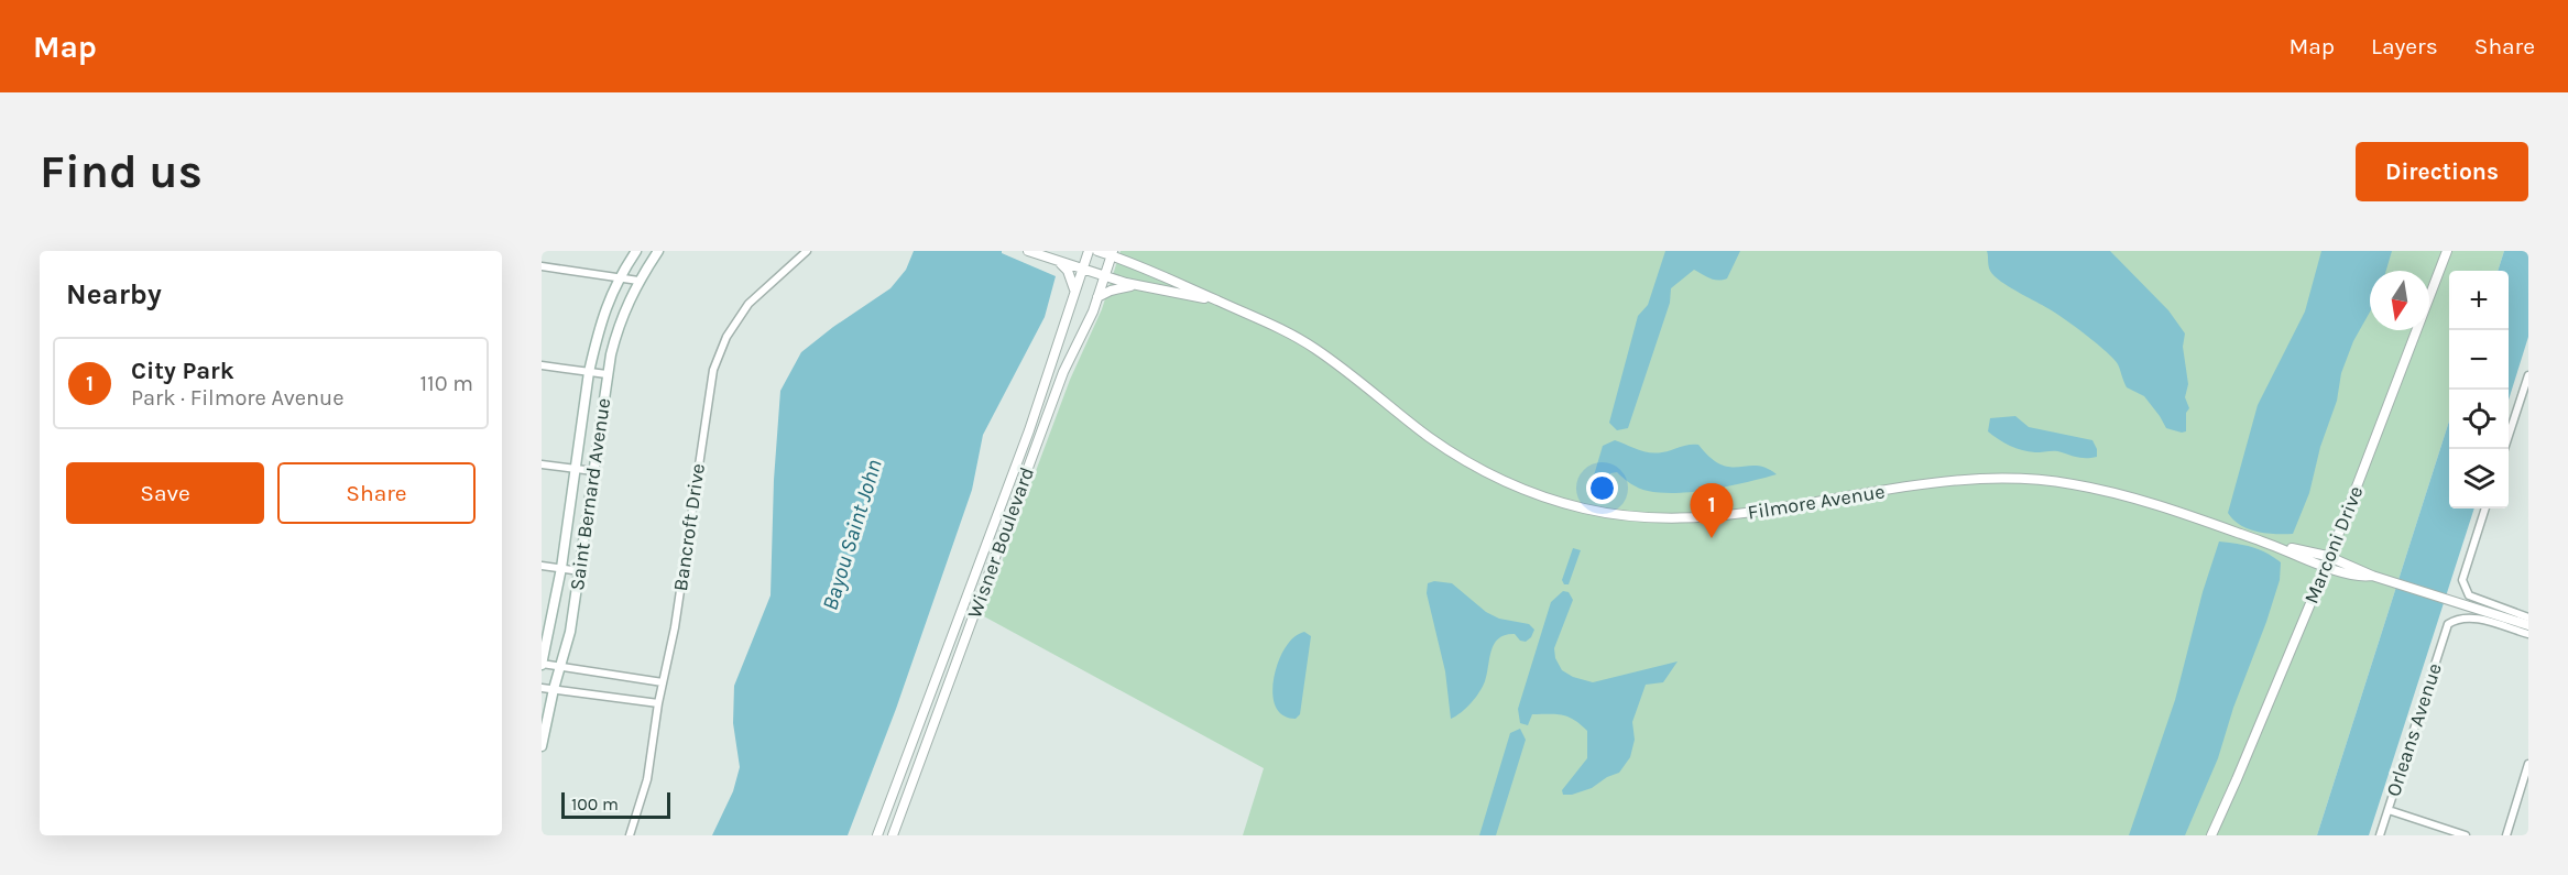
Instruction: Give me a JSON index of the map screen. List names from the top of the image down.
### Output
{
  "streets": {
    "main road": ["Saint Bernard Avenue"],
    "street": [
      "Filmore Avenue",
      "Bancroft Drive",
      "Wisner Boulevard",
      "Marconi Drive",
      "Orleans Avenue"
    ]
  },
  "crossings": [
    ["Filmore Avenue", "Wisner Boulevard"],
    ["Filmore Avenue", "Marconi Drive"]
  ],
  "water": ["Bayou Saint John"],
  "scale_bar": "100 m",
  "north": "bottom",
  "page": {
    "header": "Map",
    "nav": ["Map", "Layers", "Share"],
    "buttons": [
      "Directions",
      ["Save", "Share"]
    ],
    "title": "Find us",
    "heading": "Nearby",
    "map_buttons": ["+", "−"],
    "list": [
      {
        "mark": "1",
        "name": "City Park",
        "note": "Park · Filmore Avenue",
        "value": "110 m"
      }
    ],
    "pins": "1",
    "scale": "100 m"
  }
}
